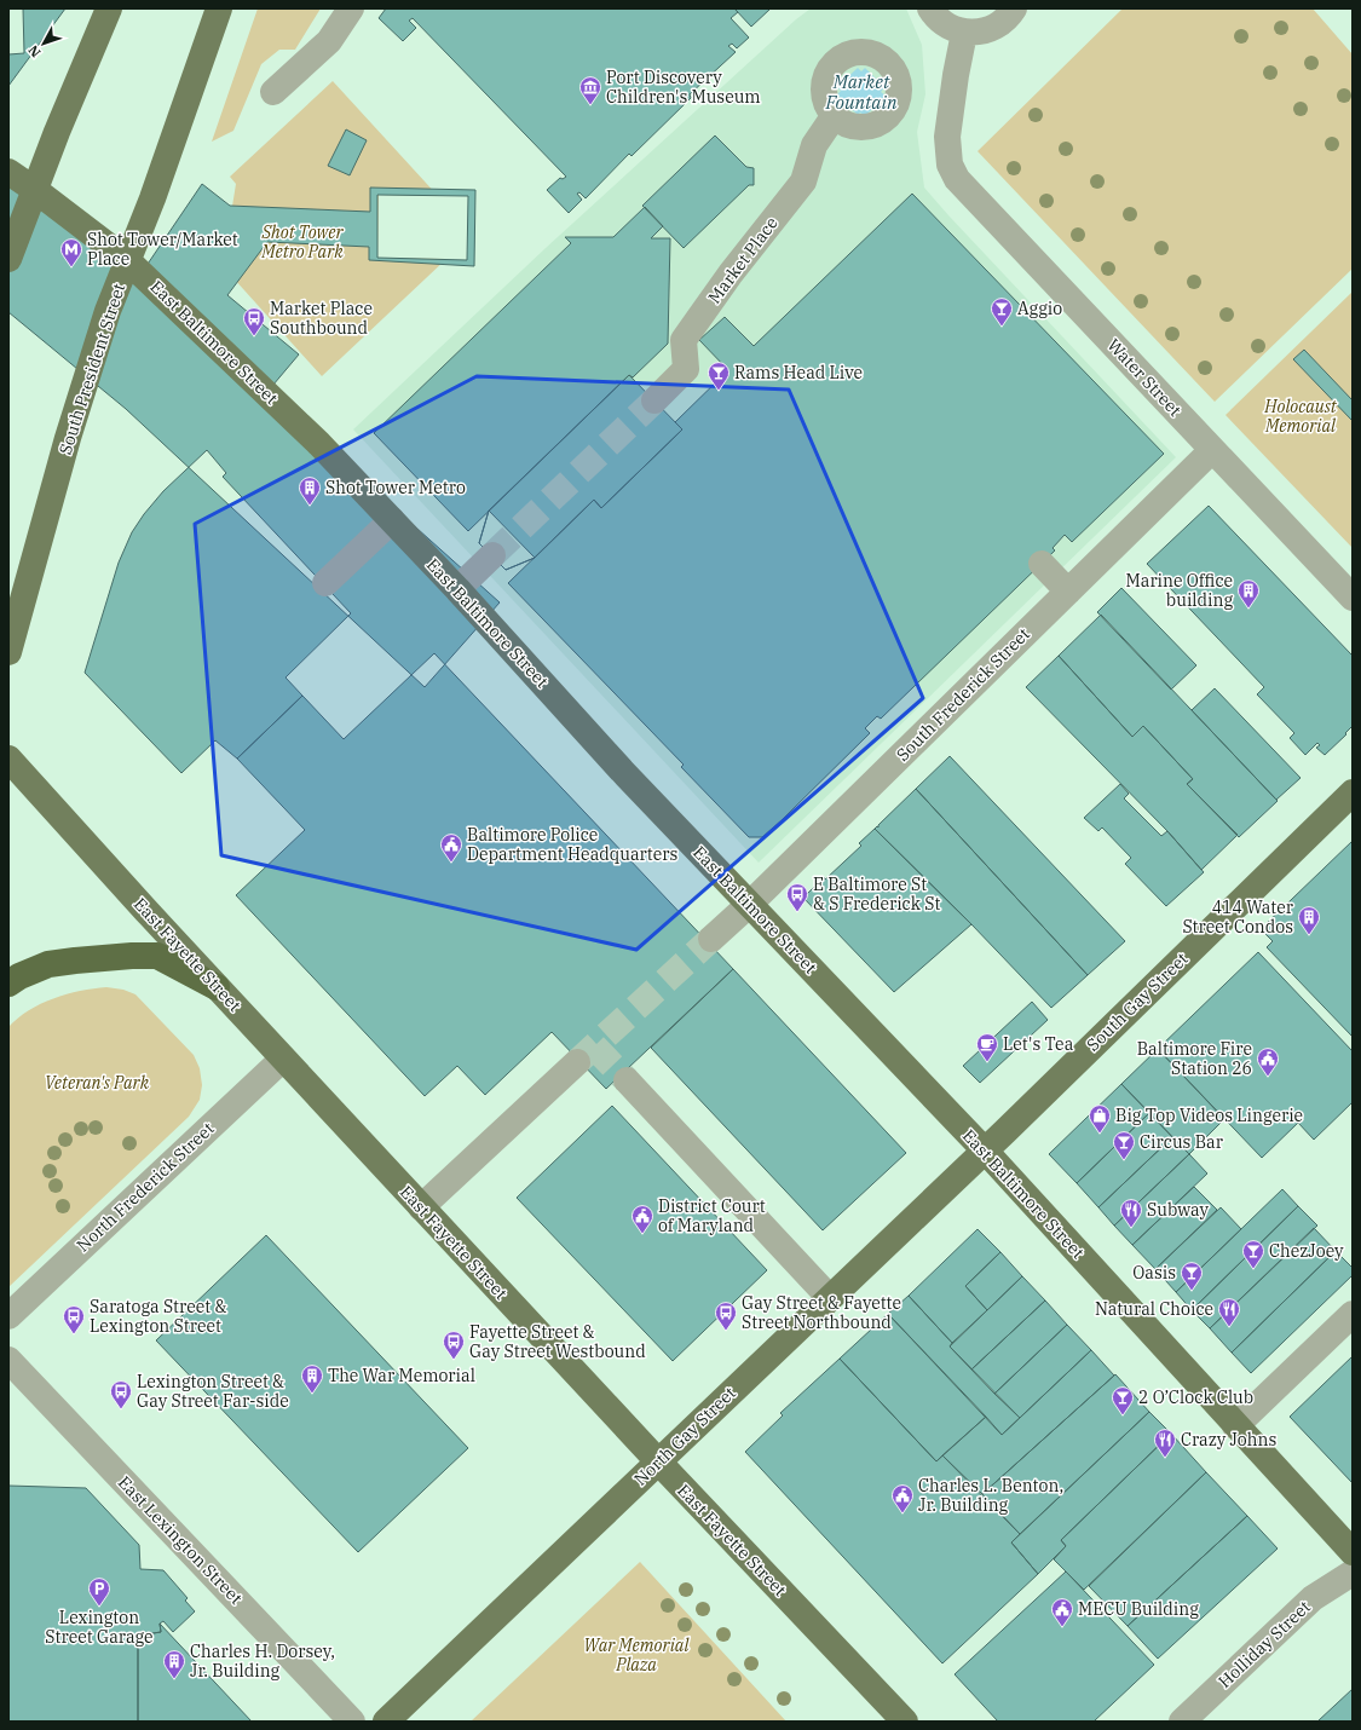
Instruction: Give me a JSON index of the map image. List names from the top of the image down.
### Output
{
  "streets": {
    "main road": [
      "East Baltimore Street",
      "South President Street",
      "East Fayette Street",
      "South Gay Street",
      "North Gay Street"
    ],
    "street": [
      "Market Place",
      "Water Street",
      "South Frederick Street",
      "North Frederick Street",
      "East Lexington Street",
      "Holliday Street"
    ]
  },
  "crossings": [
    ["East Baltimore Street", "South President Street"],
    ["East Baltimore Street", "South Frederick Street"],
    ["East Baltimore Street", "South Gay Street"],
    ["East Baltimore Street", "North Gay Street"],
    ["Water Street", "South Frederick Street"],
    ["East Fayette Street", "North Frederick Street"],
    ["East Fayette Street", "North Gay Street"],
    ["South Gay Street", "North Gay Street"]
  ],
  "water": ["Market Fountain"],
  "parks": [
    "Shot Tower Metro Park",
    "Holocaust Memorial",
    "Veteran's Park",
    "War Memorial Plaza"
  ],
  "places": {
    "museum": ["Port Discovery Children's Museum"],
    "metro station": ["Shot Tower/Market Place"],
    "bar": [
      "Aggio",
      "Rams Head Live",
      "Circus Bar",
      "ChezJoey",
      "Oasis",
      "2 O’Clock Club"
    ],
    "bus stop": [
      "Market Place Southbound",
      "E Baltimore St & S Frederick St",
      "Gay Street & Fayette Street Northbound",
      "Saratoga Street & Lexington Street",
      "Fayette Street & Gay Street Westbound",
      "Lexington Street & Gay Street Far-side"
    ],
    "building": [
      "Shot Tower Metro",
      "Marine Office building",
      "414 Water Street Condos",
      "The War Memorial",
      "Charles H. Dorsey, Jr. Building"
    ],
    "public building": [
      "Baltimore Police Department Headquarters",
      "Baltimore Fire Station 26",
      "District Court of Maryland",
      "Charles L. Benton, Jr. Building",
      "MECU Building"
    ],
    "cafe": ["Let's Tea"],
    "shop": ["Big Top Videos Lingerie"],
    "restaurant": ["Subway", "Natural Choice", "Crazy Johns"],
    "parking": ["Lexington Street Garage"]
  },
  "north": "bottom left"
}
